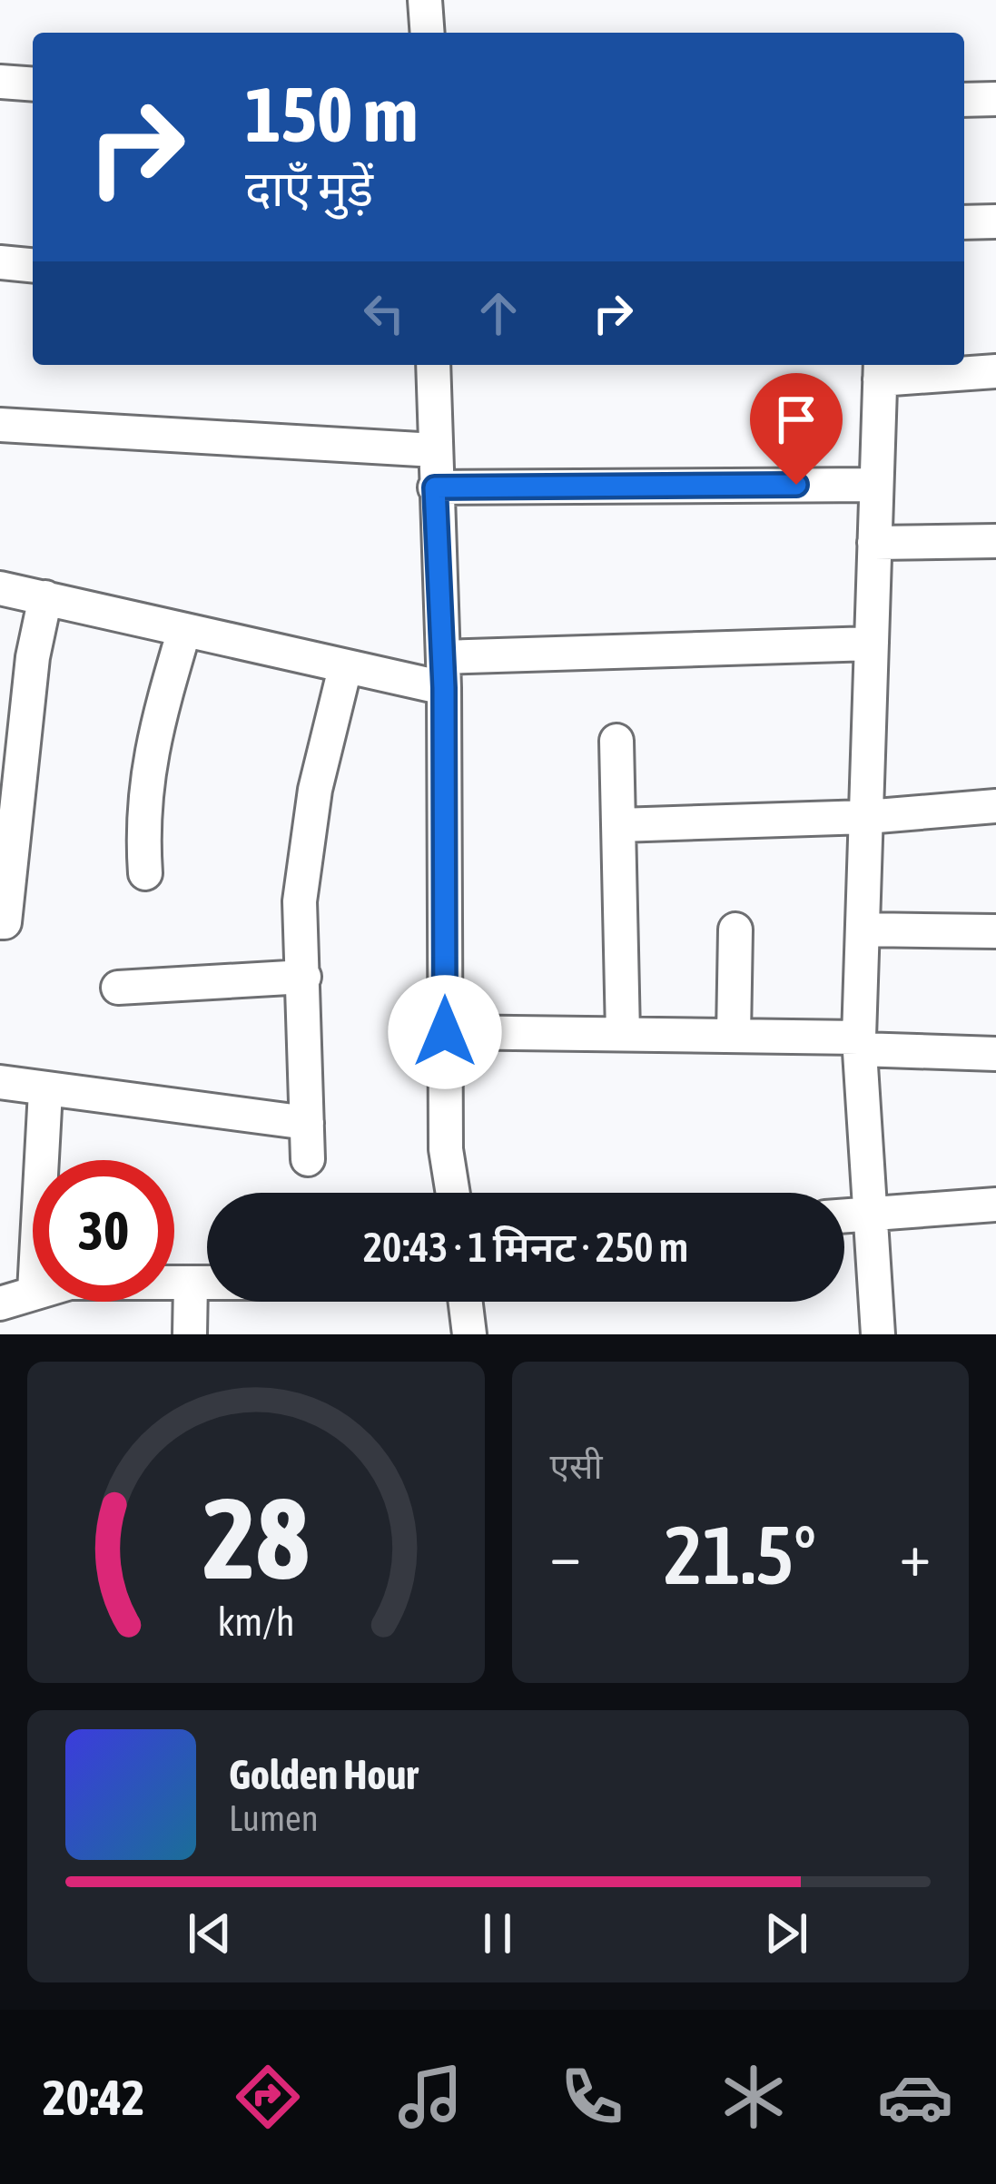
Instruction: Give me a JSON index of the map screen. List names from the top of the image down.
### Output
{
  "page": {
    "turn": ["150 m", "दाएँ मुड़ें"],
    "limit": "30",
    "trip": "20:43 · 1 मिनट · 250 m",
    "tile": "एसी",
    "heat": ["−", "21.5°", "+"],
    "song": ["Golden Hour", "Lumen"],
    "tabs": "20:42",
    "gauge": ["28", "km/h"]
  }
}
